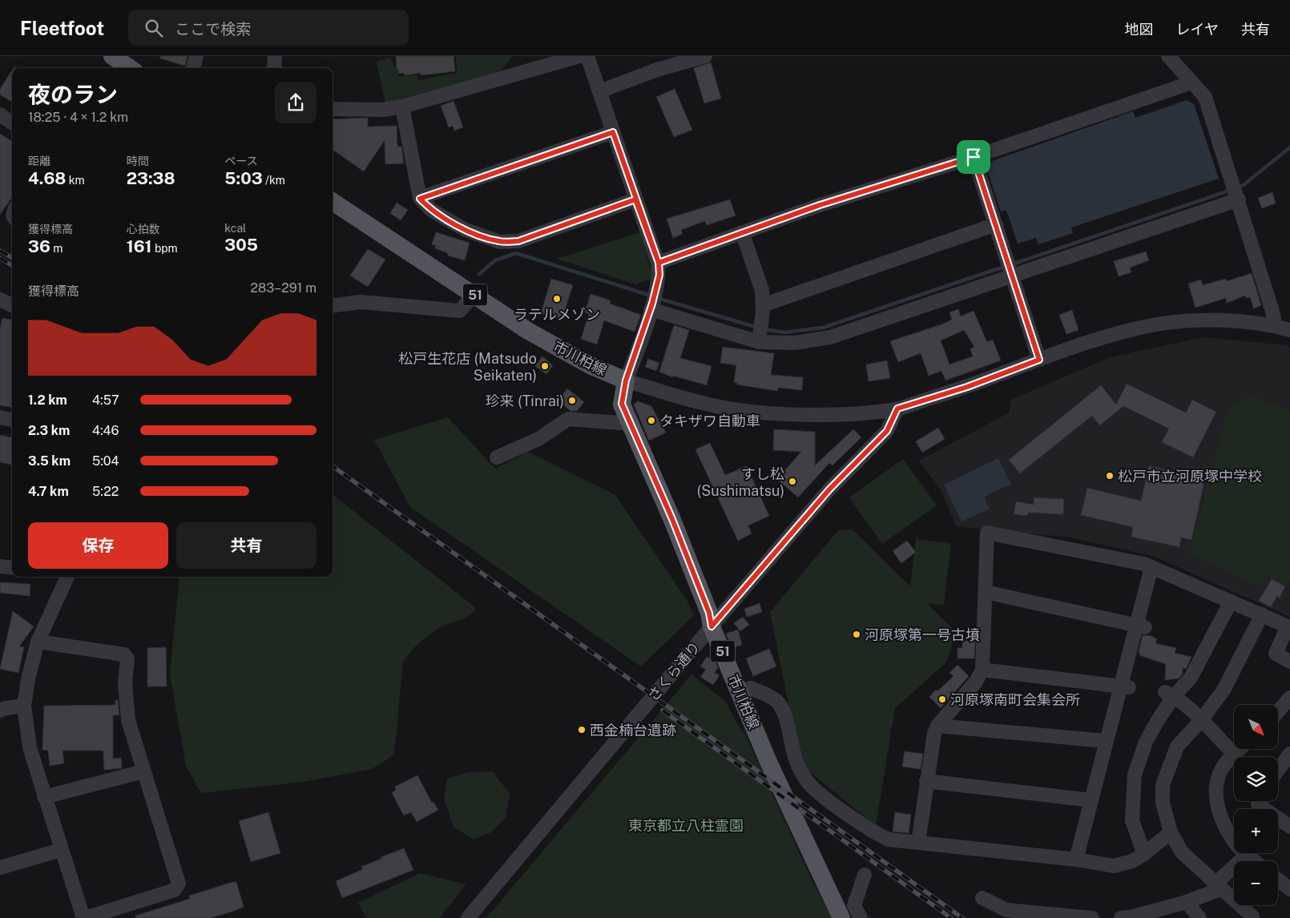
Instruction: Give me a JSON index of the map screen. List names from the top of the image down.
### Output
{
  "streets": {
    "main road": ["51", "市川柏線"],
    "street": ["さくら通り"]
  },
  "crossings": [
    ["市川柏線", "さくら通り"]
  ],
  "parks": ["東京都立八柱霊園"],
  "places": [
    "ラテルメゾン",
    "松戸生花店 (Matsudo Seikaten)",
    "珍来 (Tinrai)",
    "タキザワ自動車",
    "松戸市立河原塚中学校",
    "すし松 (Sushimatsu)",
    "河原塚第一号古墳",
    "河原塚南町会集会所",
    "西金楠台遺跡"
  ],
  "north": "bottom right",
  "page": {
    "header": "Fleetfoot",
    "search": "ここで検索",
    "nav": ["地図", "レイヤ", "共有"],
    "heading": ["夜のラン", "18:25 · 4 × 1.2 km"],
    "stats": [
      ["距離", "4.68 km"],
      ["時間", "23:38"],
      ["ペース", "5:03 /km"],
      ["獲得標高", "36 m"],
      ["心拍数", "161 bpm"],
      ["kcal", "305"]
    ],
    "chart": ["獲得標高", "283–291 m"],
    "list": [
      {
        "name": "1.2 km",
        "note": "4:57"
      },
      {
        "name": "2.3 km",
        "note": "4:46"
      },
      {
        "name": "3.5 km",
        "note": "5:04"
      },
      {
        "name": "4.7 km",
        "note": "5:22"
      }
    ],
    "buttons": ["保存", "共有"],
    "map_buttons": ["+", "−"]
  }
}
